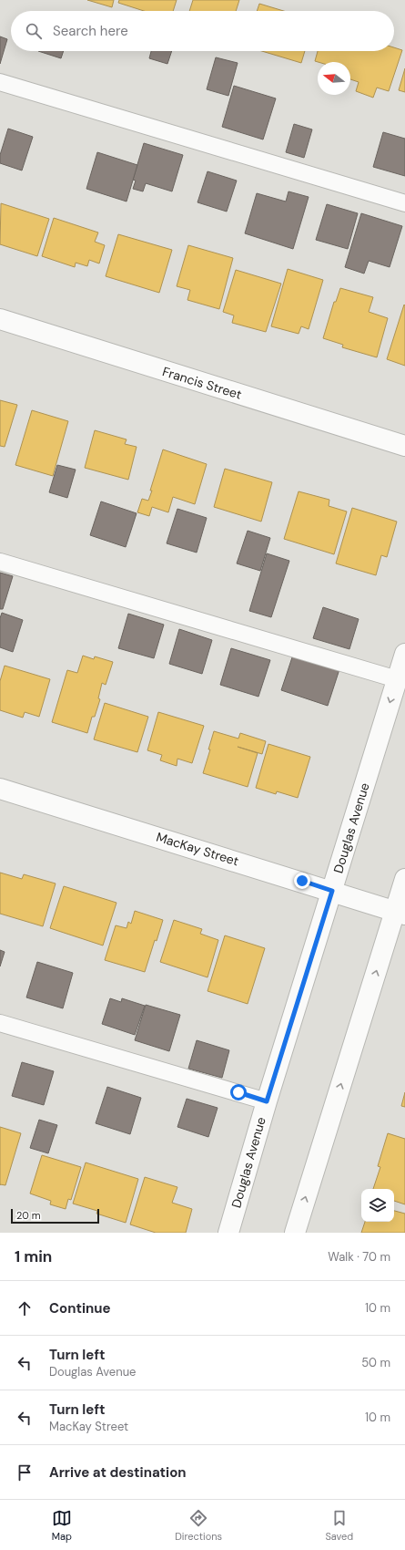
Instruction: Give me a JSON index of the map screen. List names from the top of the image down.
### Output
{
  "streets": {
    "street": ["Francis Street", "Douglas Avenue", "MacKay Street"]
  },
  "crossings": [
    ["Douglas Avenue", "MacKay Street"]
  ],
  "one_way": ["Douglas Avenue"],
  "scale_bar": "20 m",
  "north": "left",
  "page": {
    "search": "Search here",
    "scale": "20 m",
    "heading": ["1 min", "Walk · 70 m"],
    "list": [
      ["Continue", "10 m"],
      ["Turn left", "Douglas Avenue", "50 m"],
      ["Turn left", "MacKay Street", "10 m"],
      "Arrive at destination"
    ],
    "nav": ["Map", "Directions", "Saved"]
  }
}
